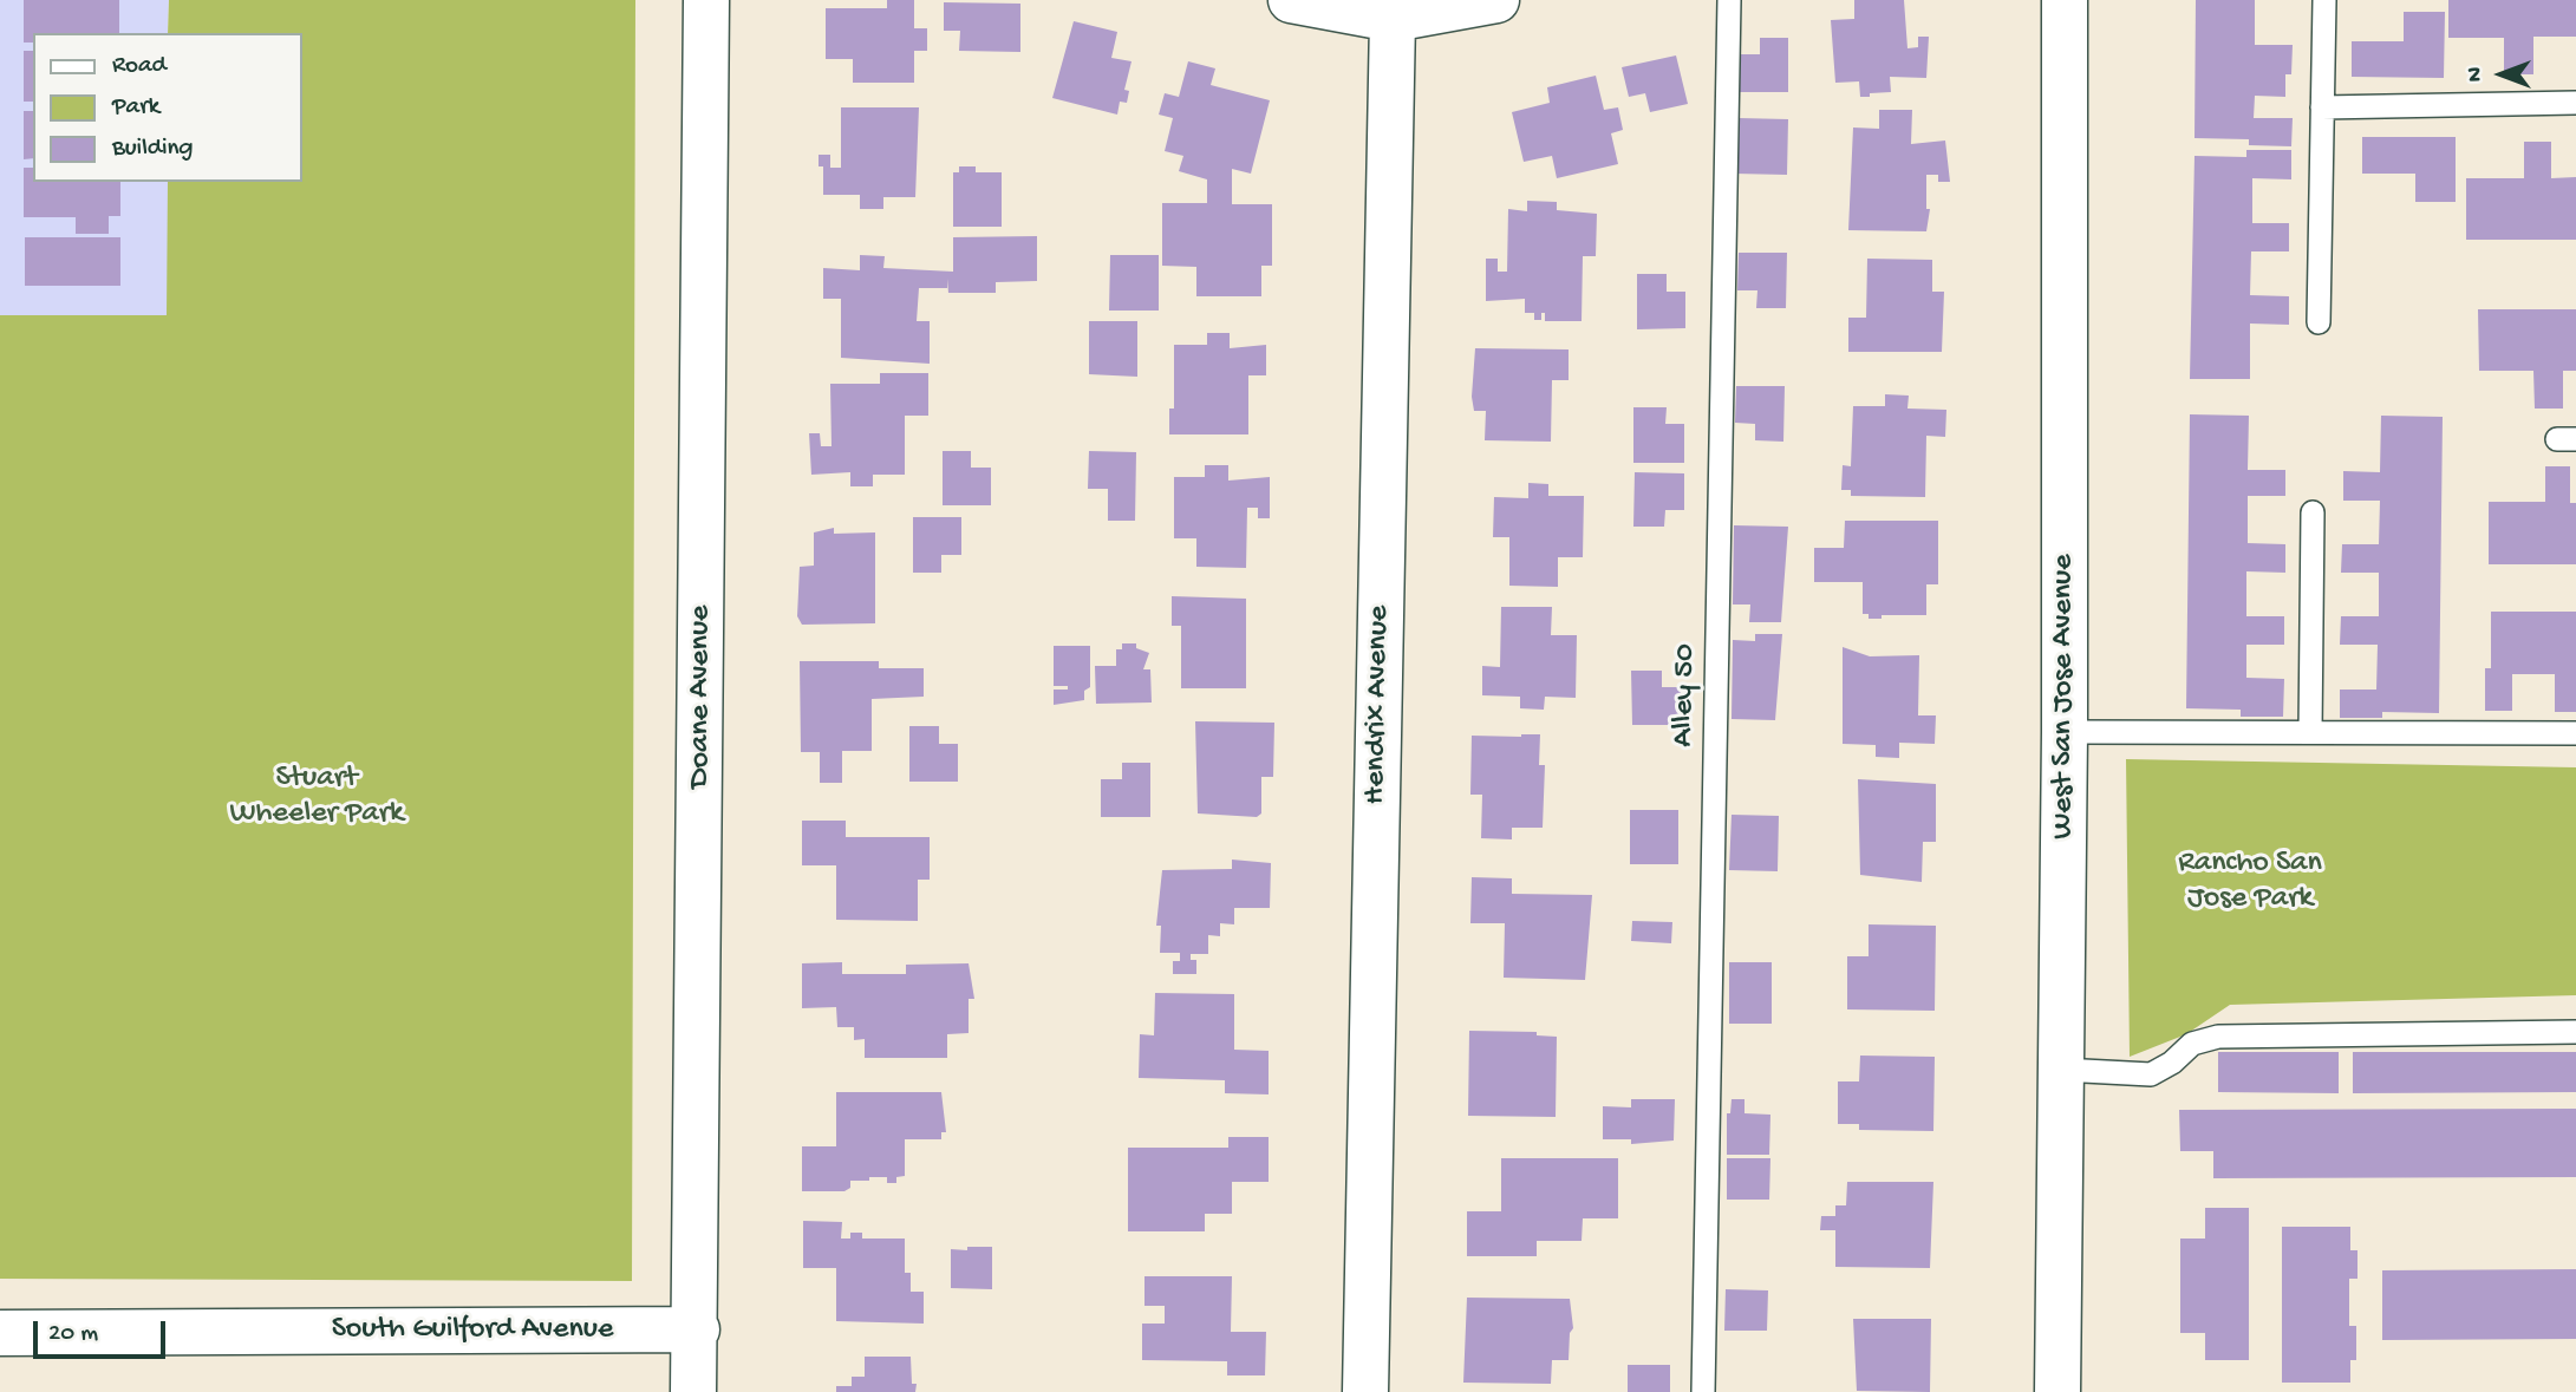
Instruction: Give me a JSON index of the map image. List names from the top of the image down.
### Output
{
  "streets": {
    "street": [
      "Doane Avenue",
      "West San Jose Avenue",
      "Hendrix Avenue",
      "South Guilford Avenue"
    ],
    "lane": ["Alley 50"]
  },
  "crossings": [
    ["Doane Avenue", "South Guilford Avenue"]
  ],
  "parks": ["Stuart Wheeler Park", "Rancho San Jose Park"],
  "legend": ["Road", "Park", "Building"],
  "scale_bar": "20 m",
  "north": "left"
}
